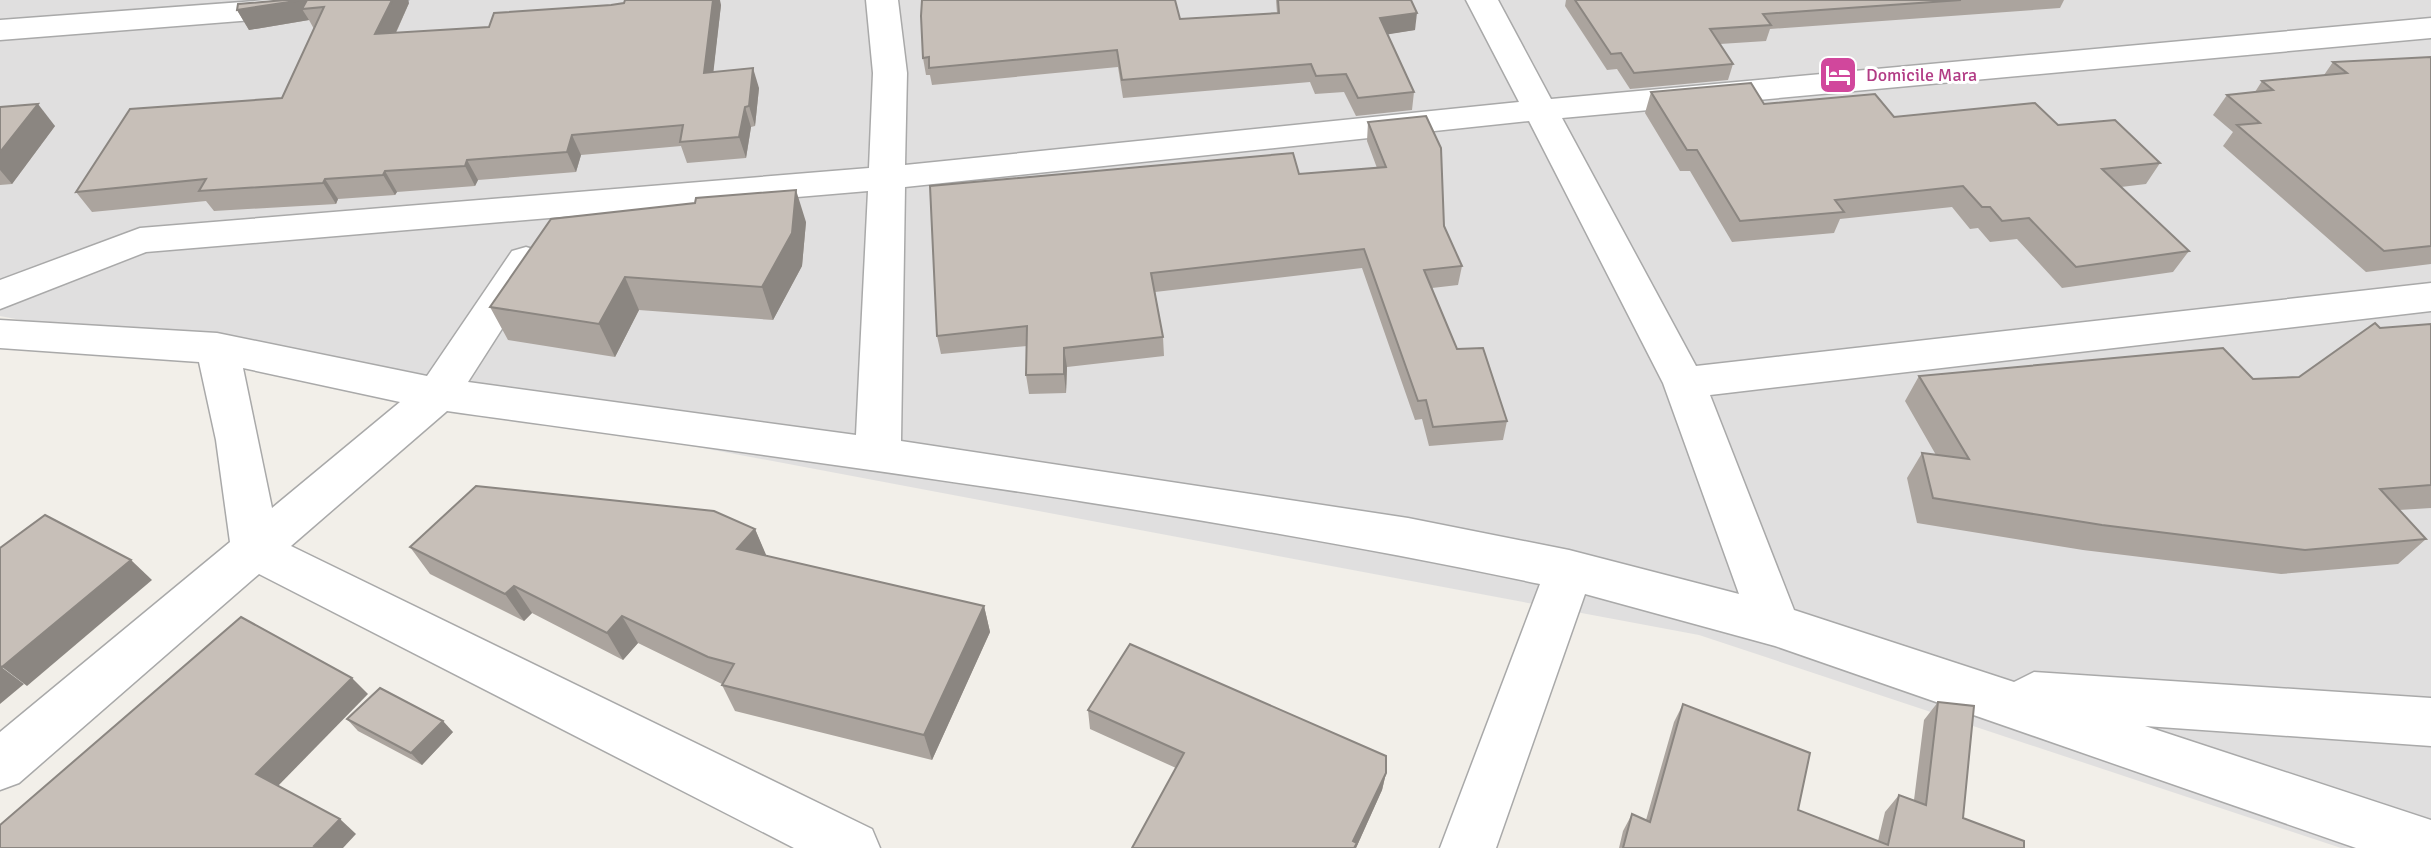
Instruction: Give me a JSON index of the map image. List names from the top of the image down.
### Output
{
  "places": {
    "hotel": ["Domicile Mara"]
  }
}
